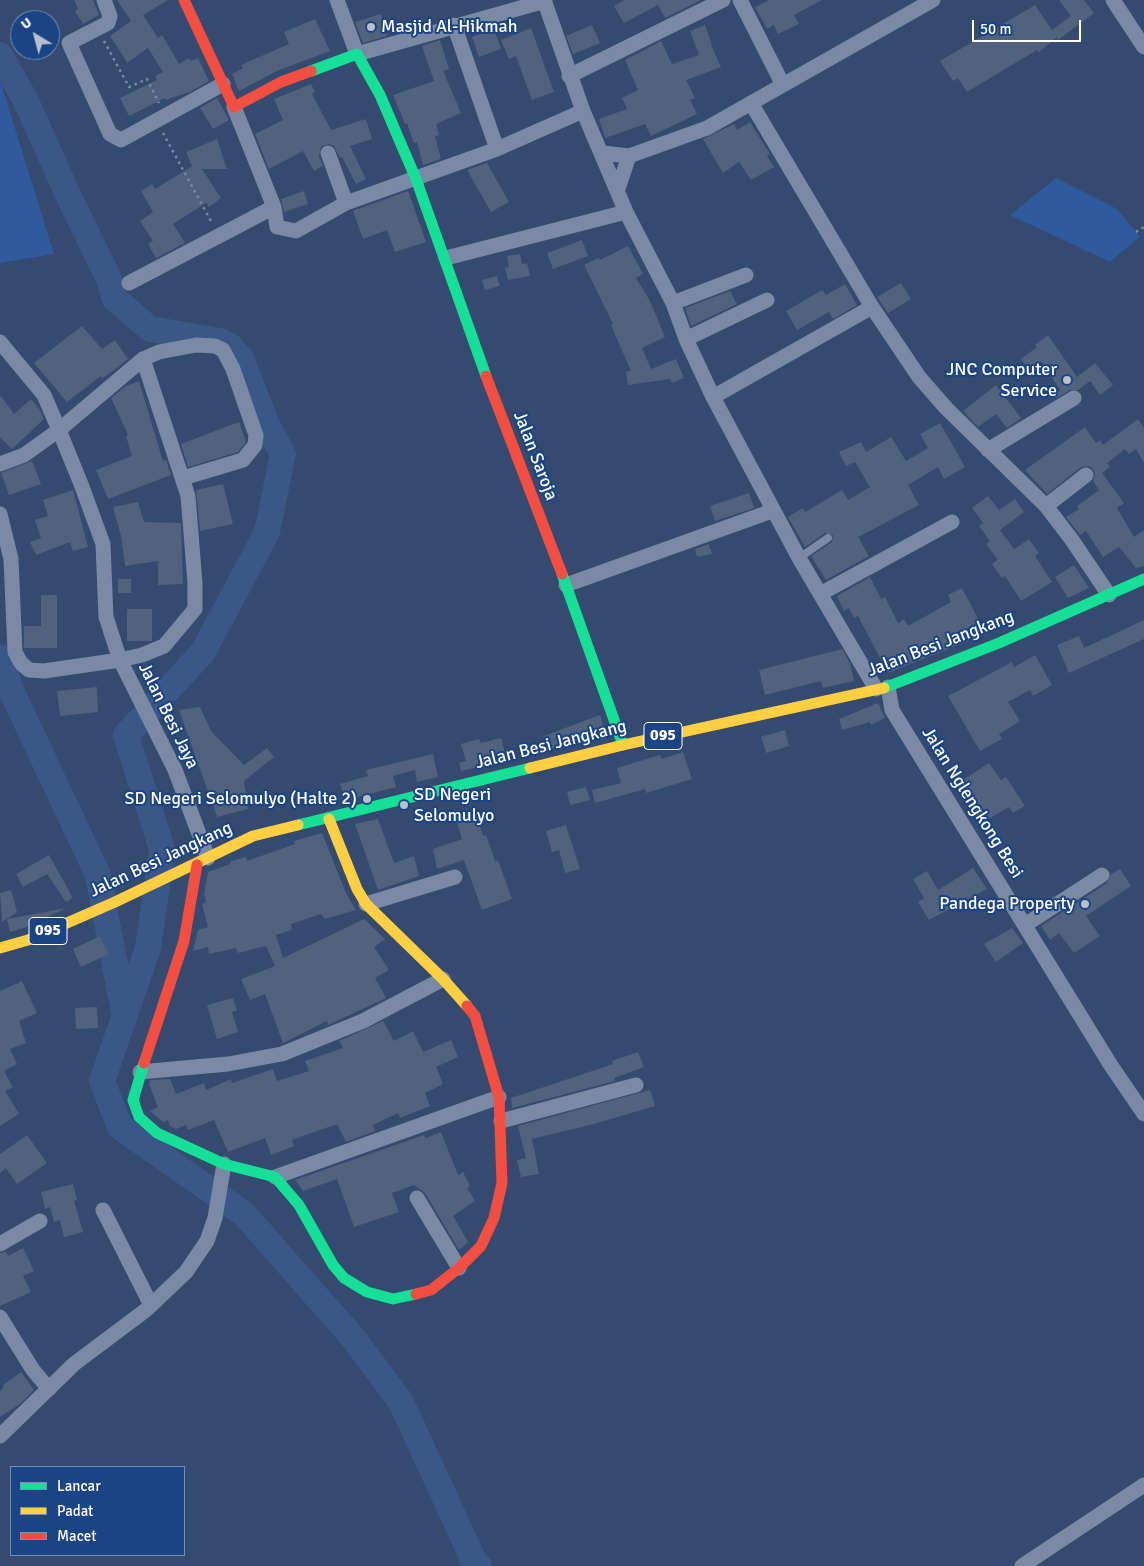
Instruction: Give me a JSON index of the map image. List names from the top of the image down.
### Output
{
  "streets": {
    "street": [
      "Jalan Saroja",
      "Jalan Besi Jangkang",
      "Jalan Besi Jaya",
      "095",
      "Jalan Nglengkong Besi"
    ]
  },
  "crossings": [
    ["Jalan Saroja", "Jalan Besi Jangkang"],
    ["Jalan Besi Jangkang", "Jalan Besi Jaya"],
    ["Jalan Besi Jangkang", "Jalan Nglengkong Besi"]
  ],
  "places": [
    "Masjid Al-Hikmah",
    "JNC Computer Service",
    "SD Negeri Selomulyo (Halte 2)",
    "SD Negeri Selomulyo",
    "Pandega Property"
  ],
  "legend": ["Lancar", "Padat", "Macet"],
  "scale_bar": "50 m",
  "north": "top left"
}
